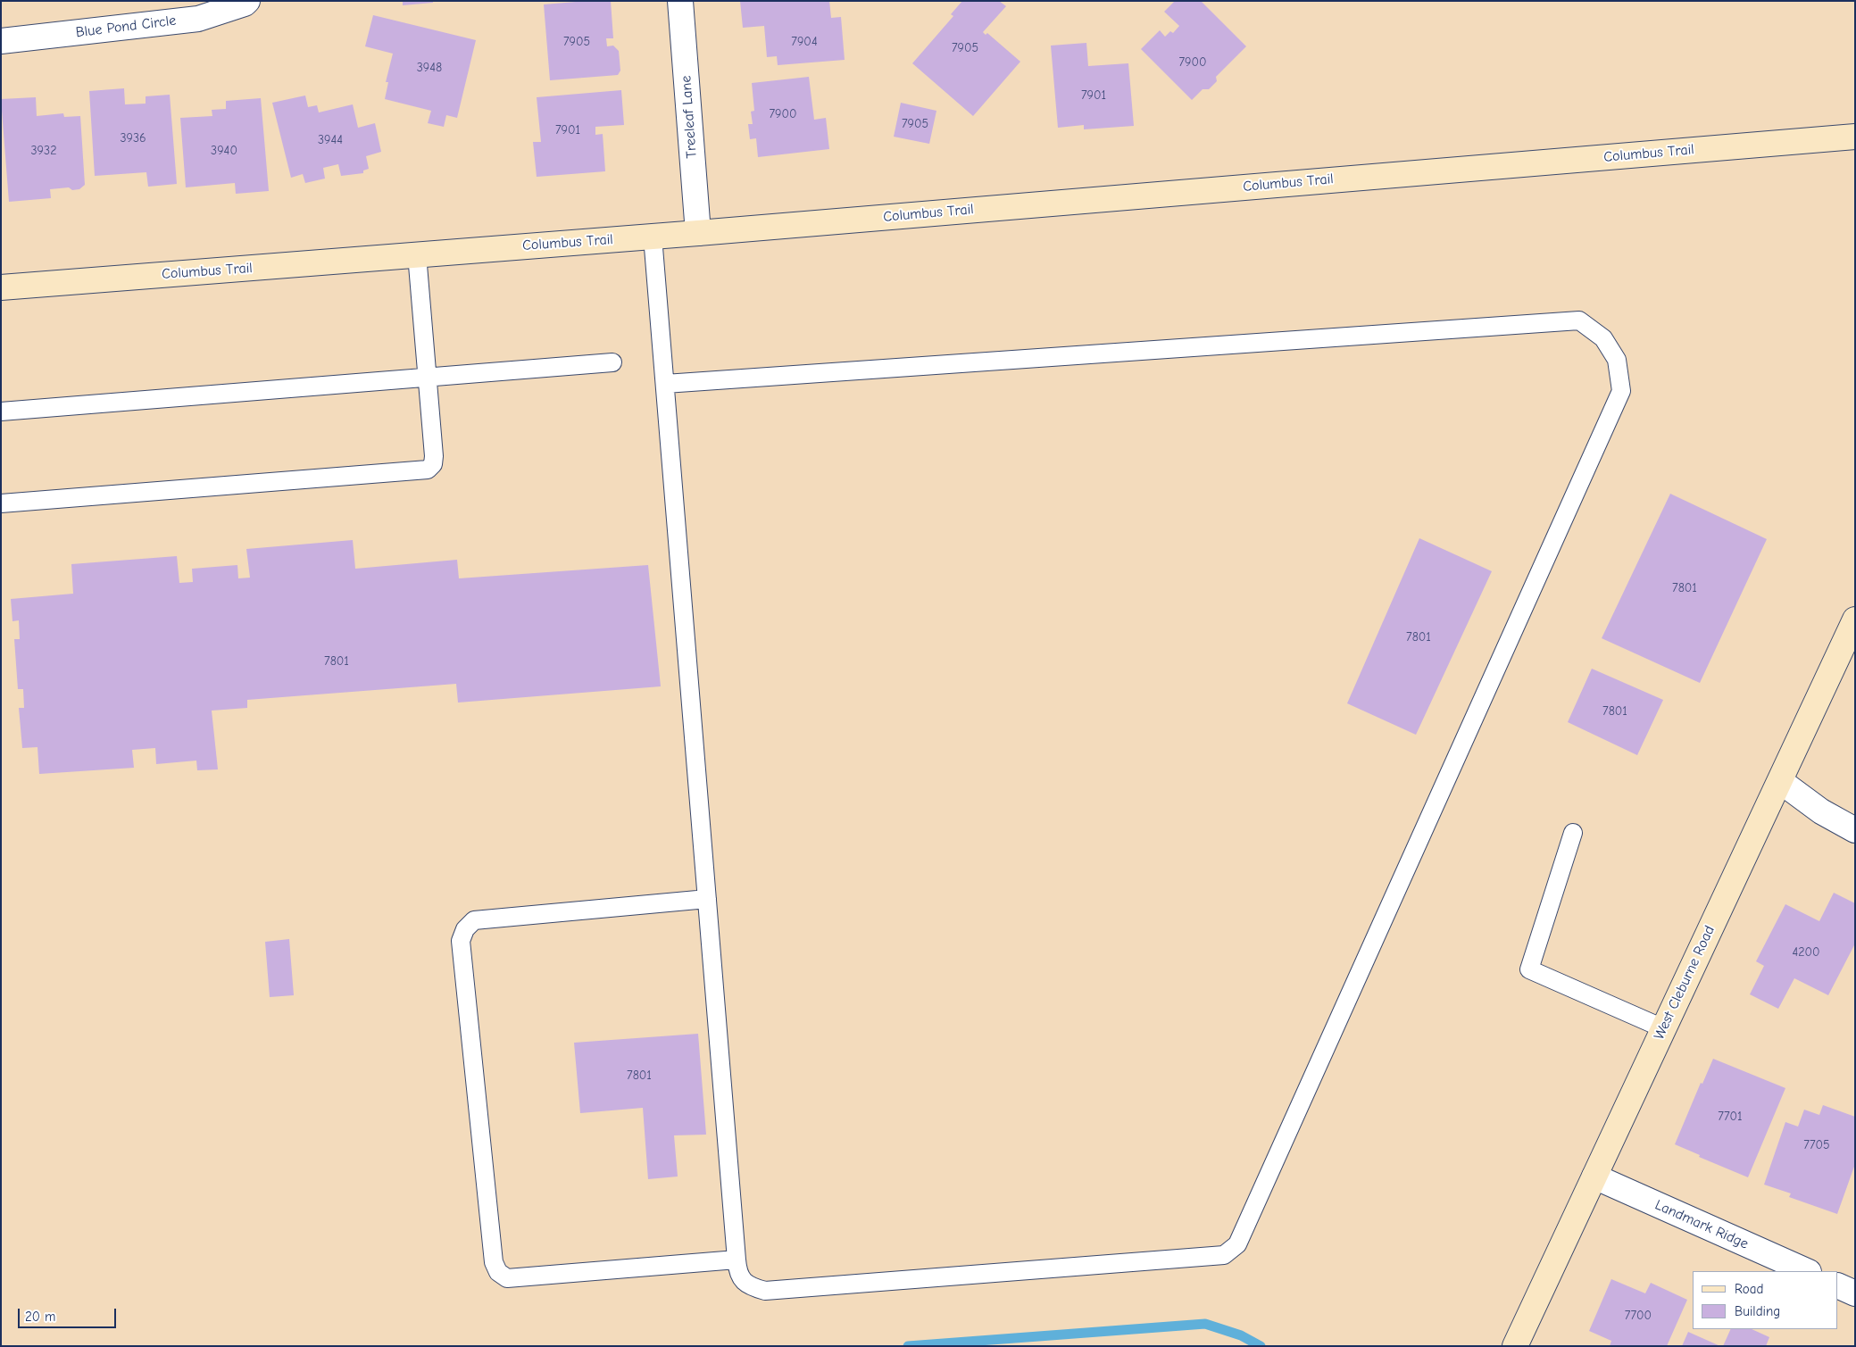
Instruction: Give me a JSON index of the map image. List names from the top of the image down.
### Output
{
  "streets": {
    "street": [
      "Blue Pond Circle",
      "Treeleaf Lane",
      "Columbus Trail",
      "West Cleburne Road",
      "Landmark Ridge"
    ]
  },
  "crossings": [
    ["Treeleaf Lane", "Columbus Trail"],
    ["West Cleburne Road", "Landmark Ridge"]
  ],
  "house_numbers": [
    "7905",
    "7904",
    "7905",
    "7900",
    "3948",
    "7901",
    "7900",
    "7905",
    "7901",
    "3936",
    "3944",
    "3932",
    "3940",
    "7801",
    "7801",
    "7801",
    "7801",
    "4200",
    "7801",
    "7701",
    "7705",
    "7700"
  ],
  "legend": ["Road", "Building"],
  "scale_bar": "20 m"
}
